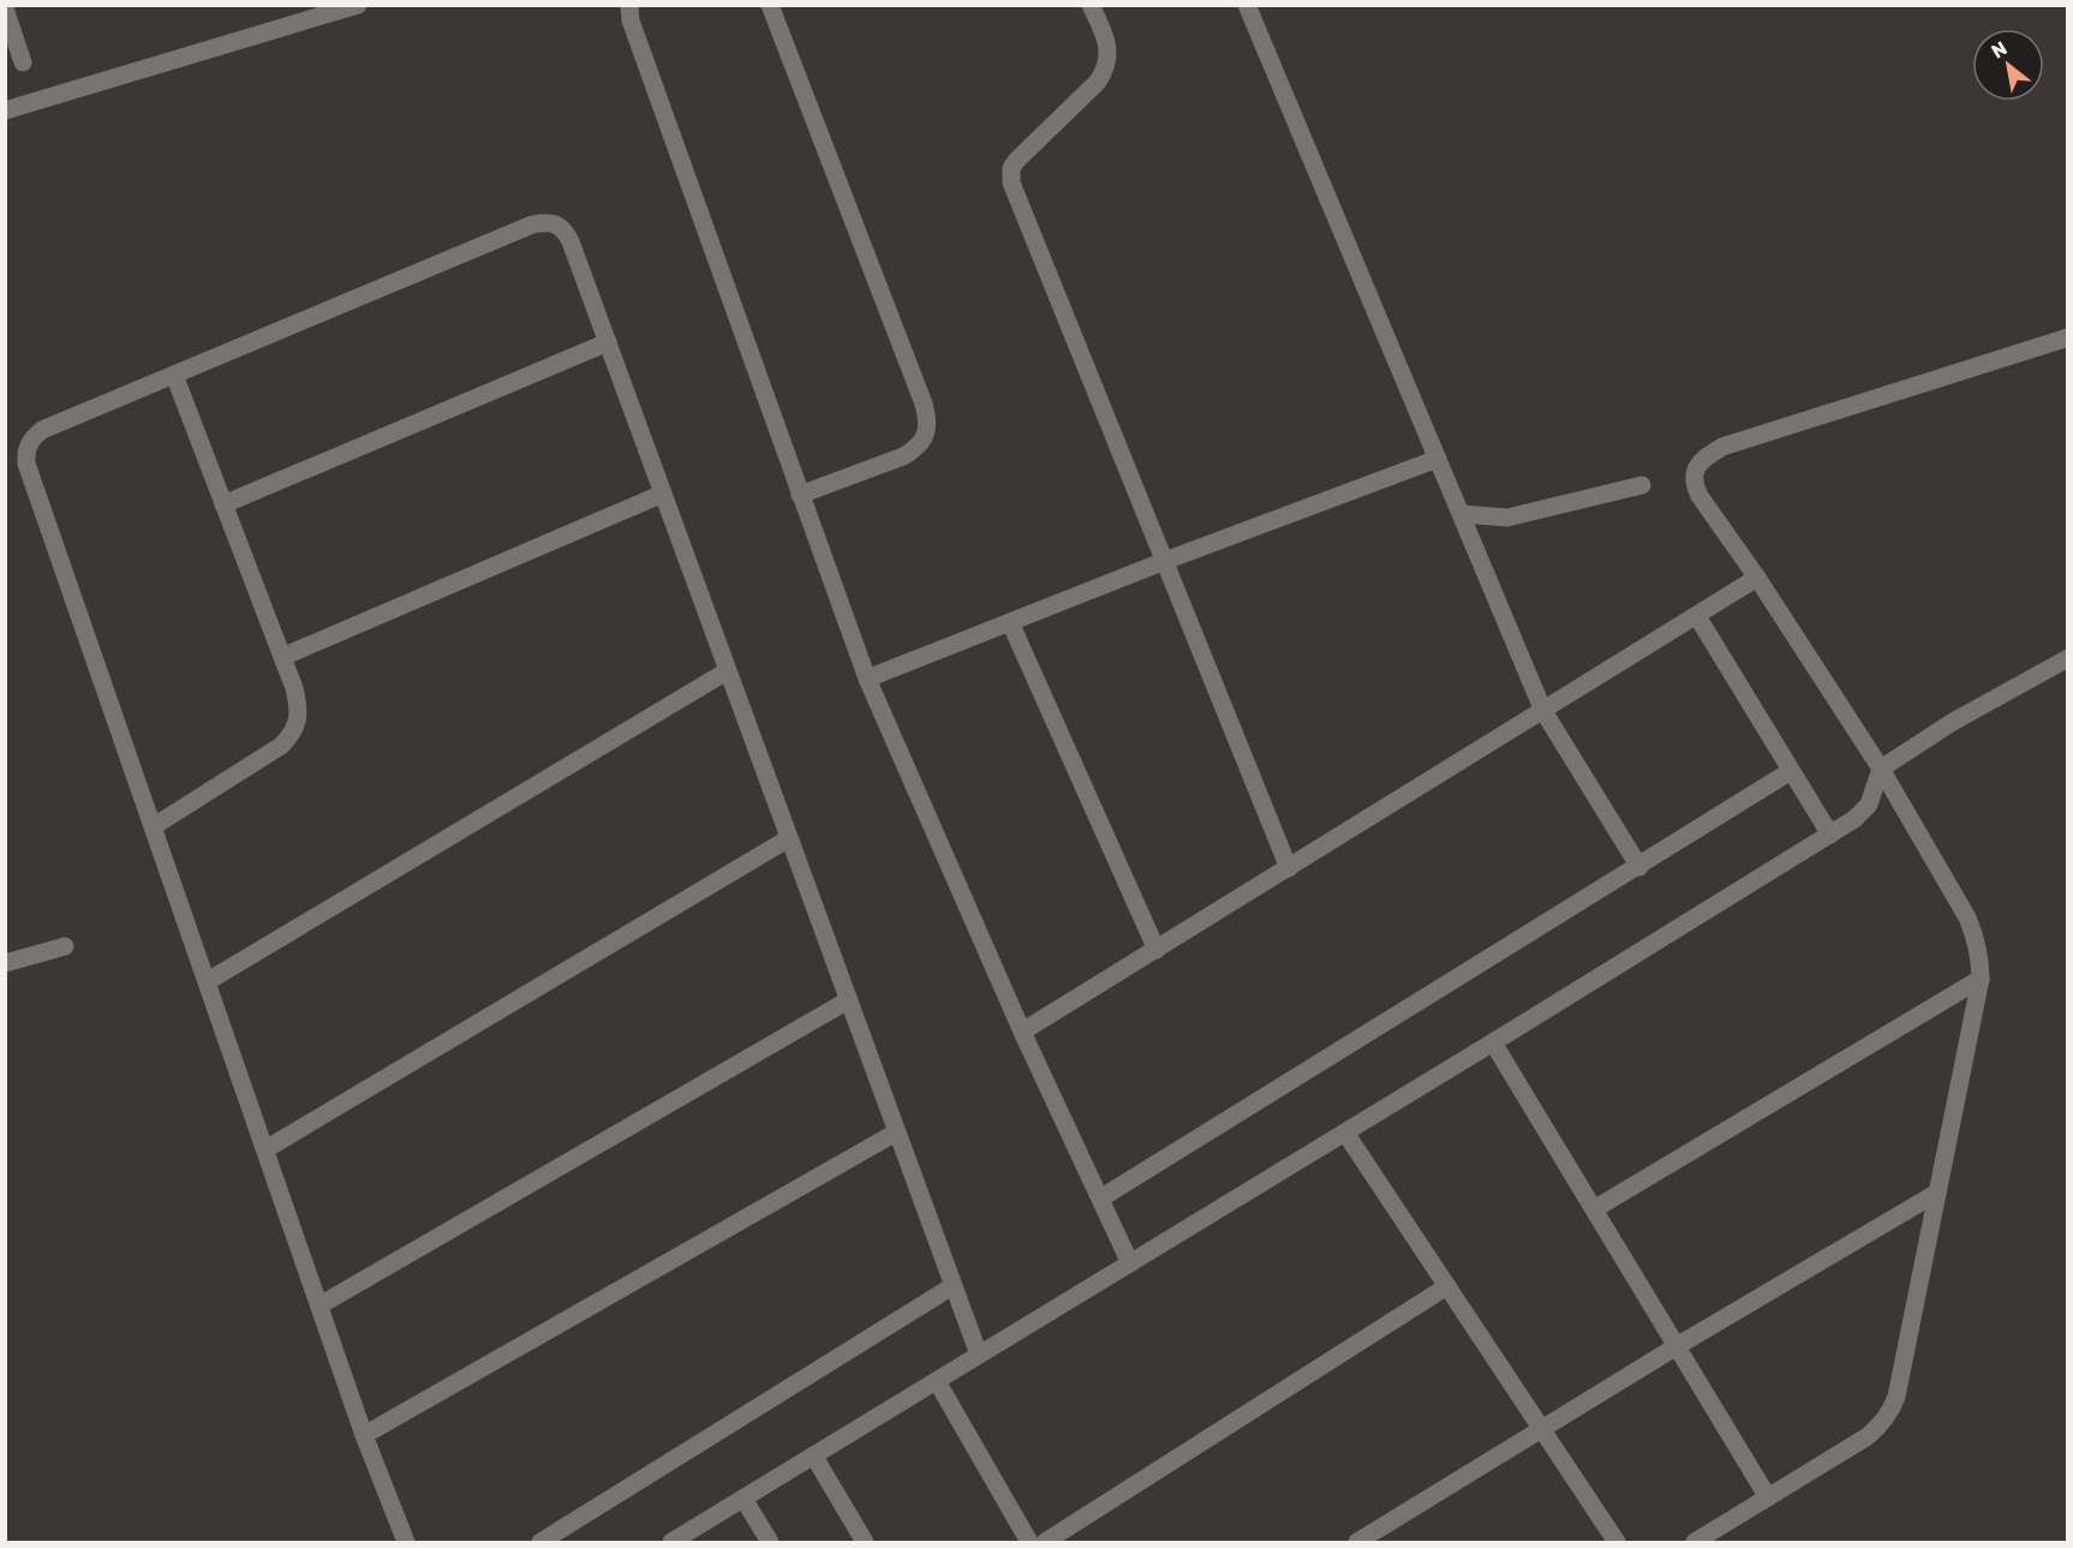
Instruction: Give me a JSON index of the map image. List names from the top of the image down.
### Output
{
  "north": "top left"
}
